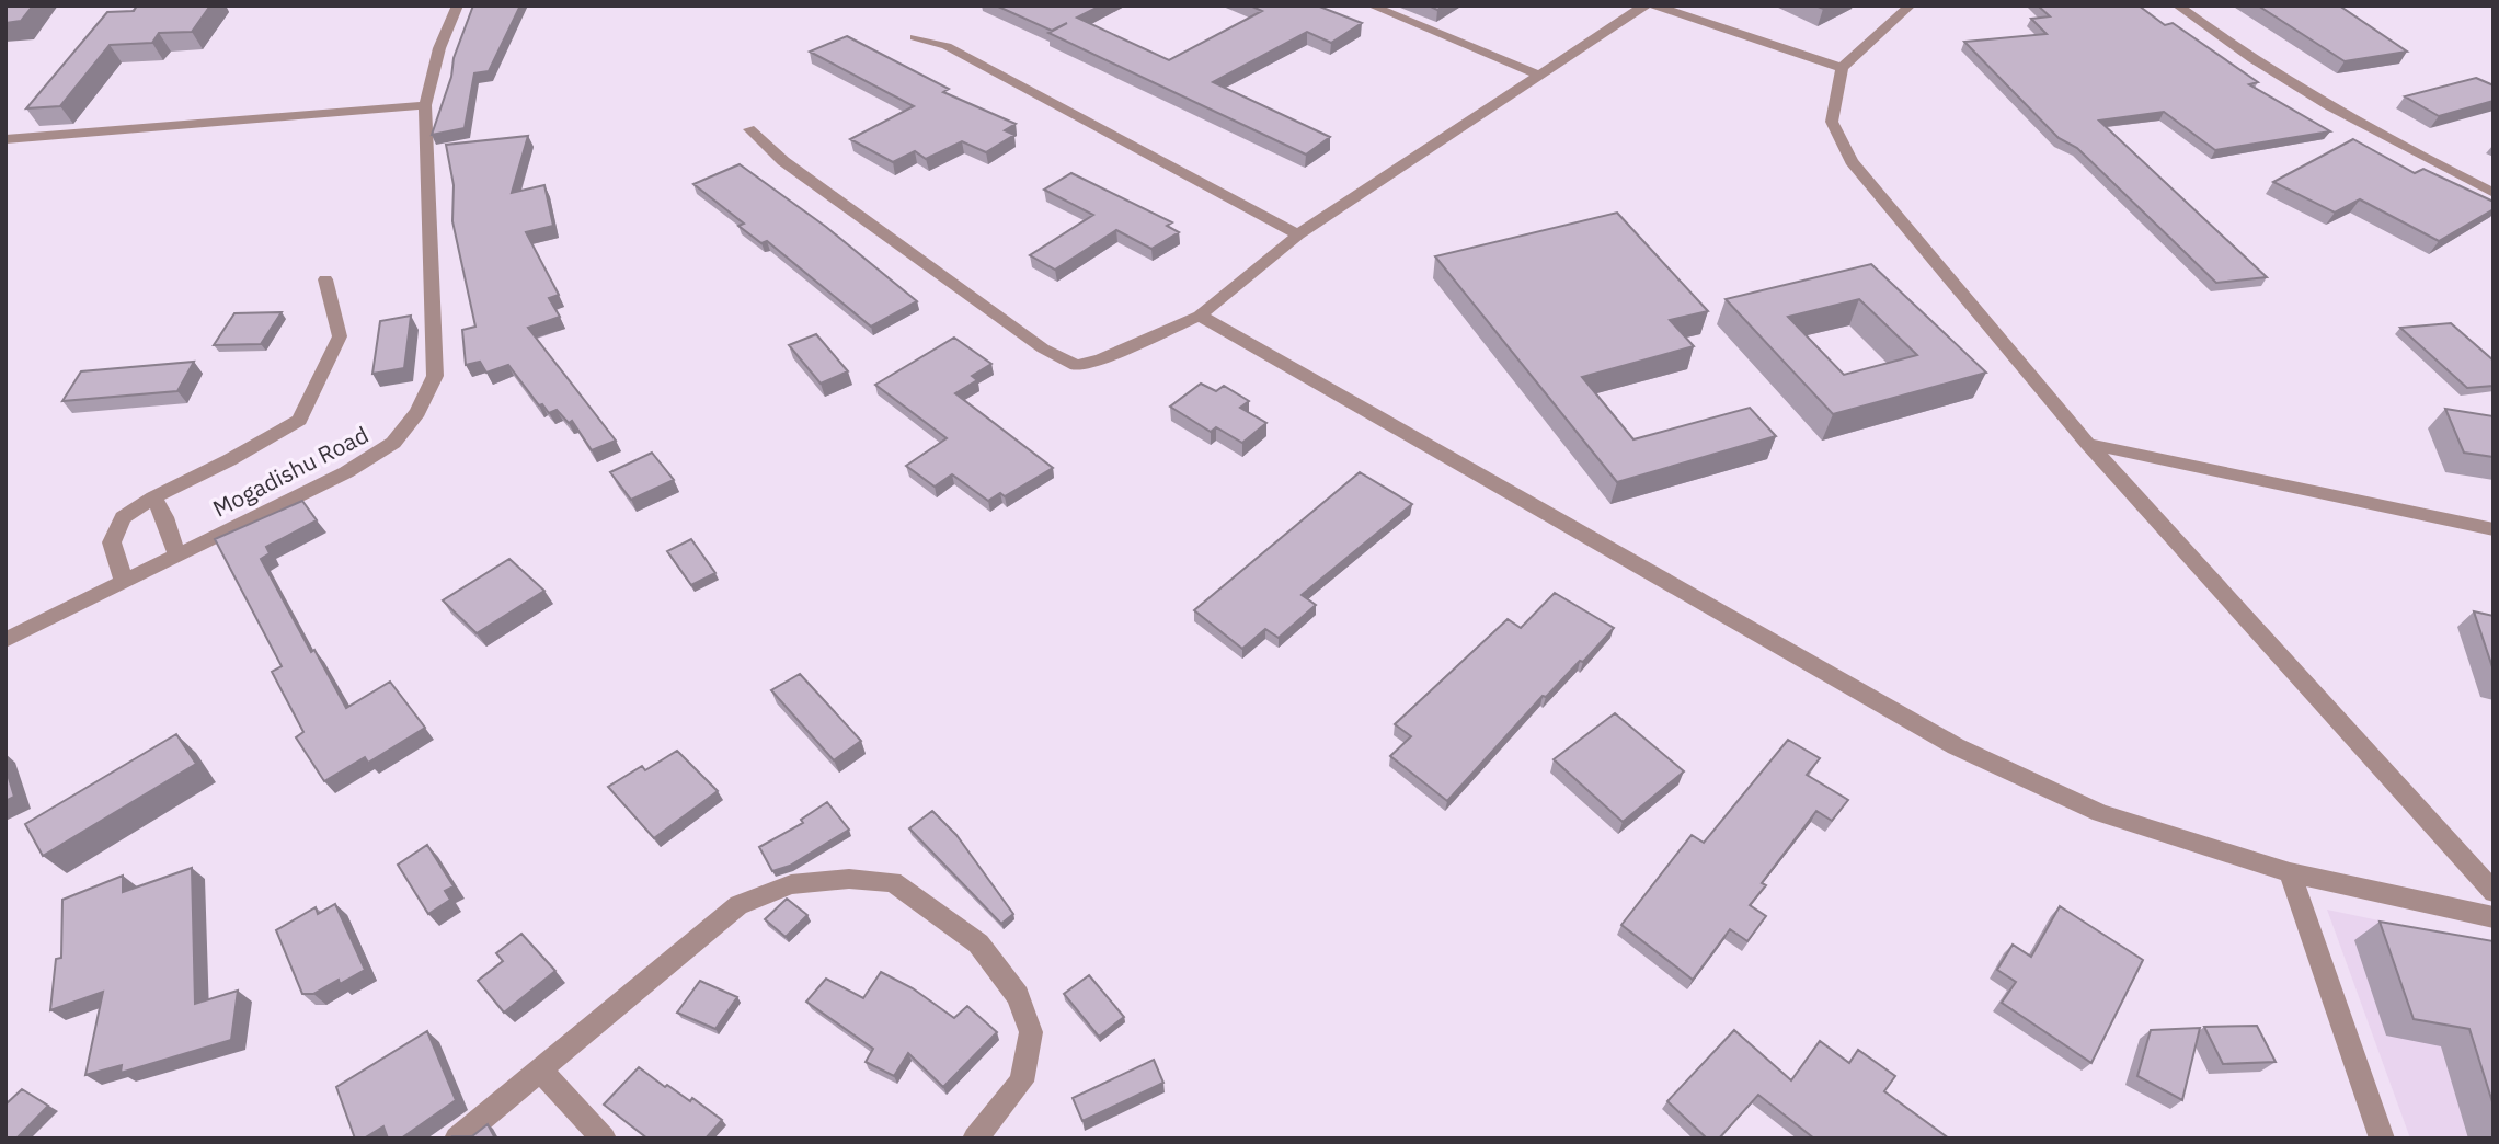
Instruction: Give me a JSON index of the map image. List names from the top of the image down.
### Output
{
  "streets": {
    "street": ["Mogadishu Road"]
  }
}
